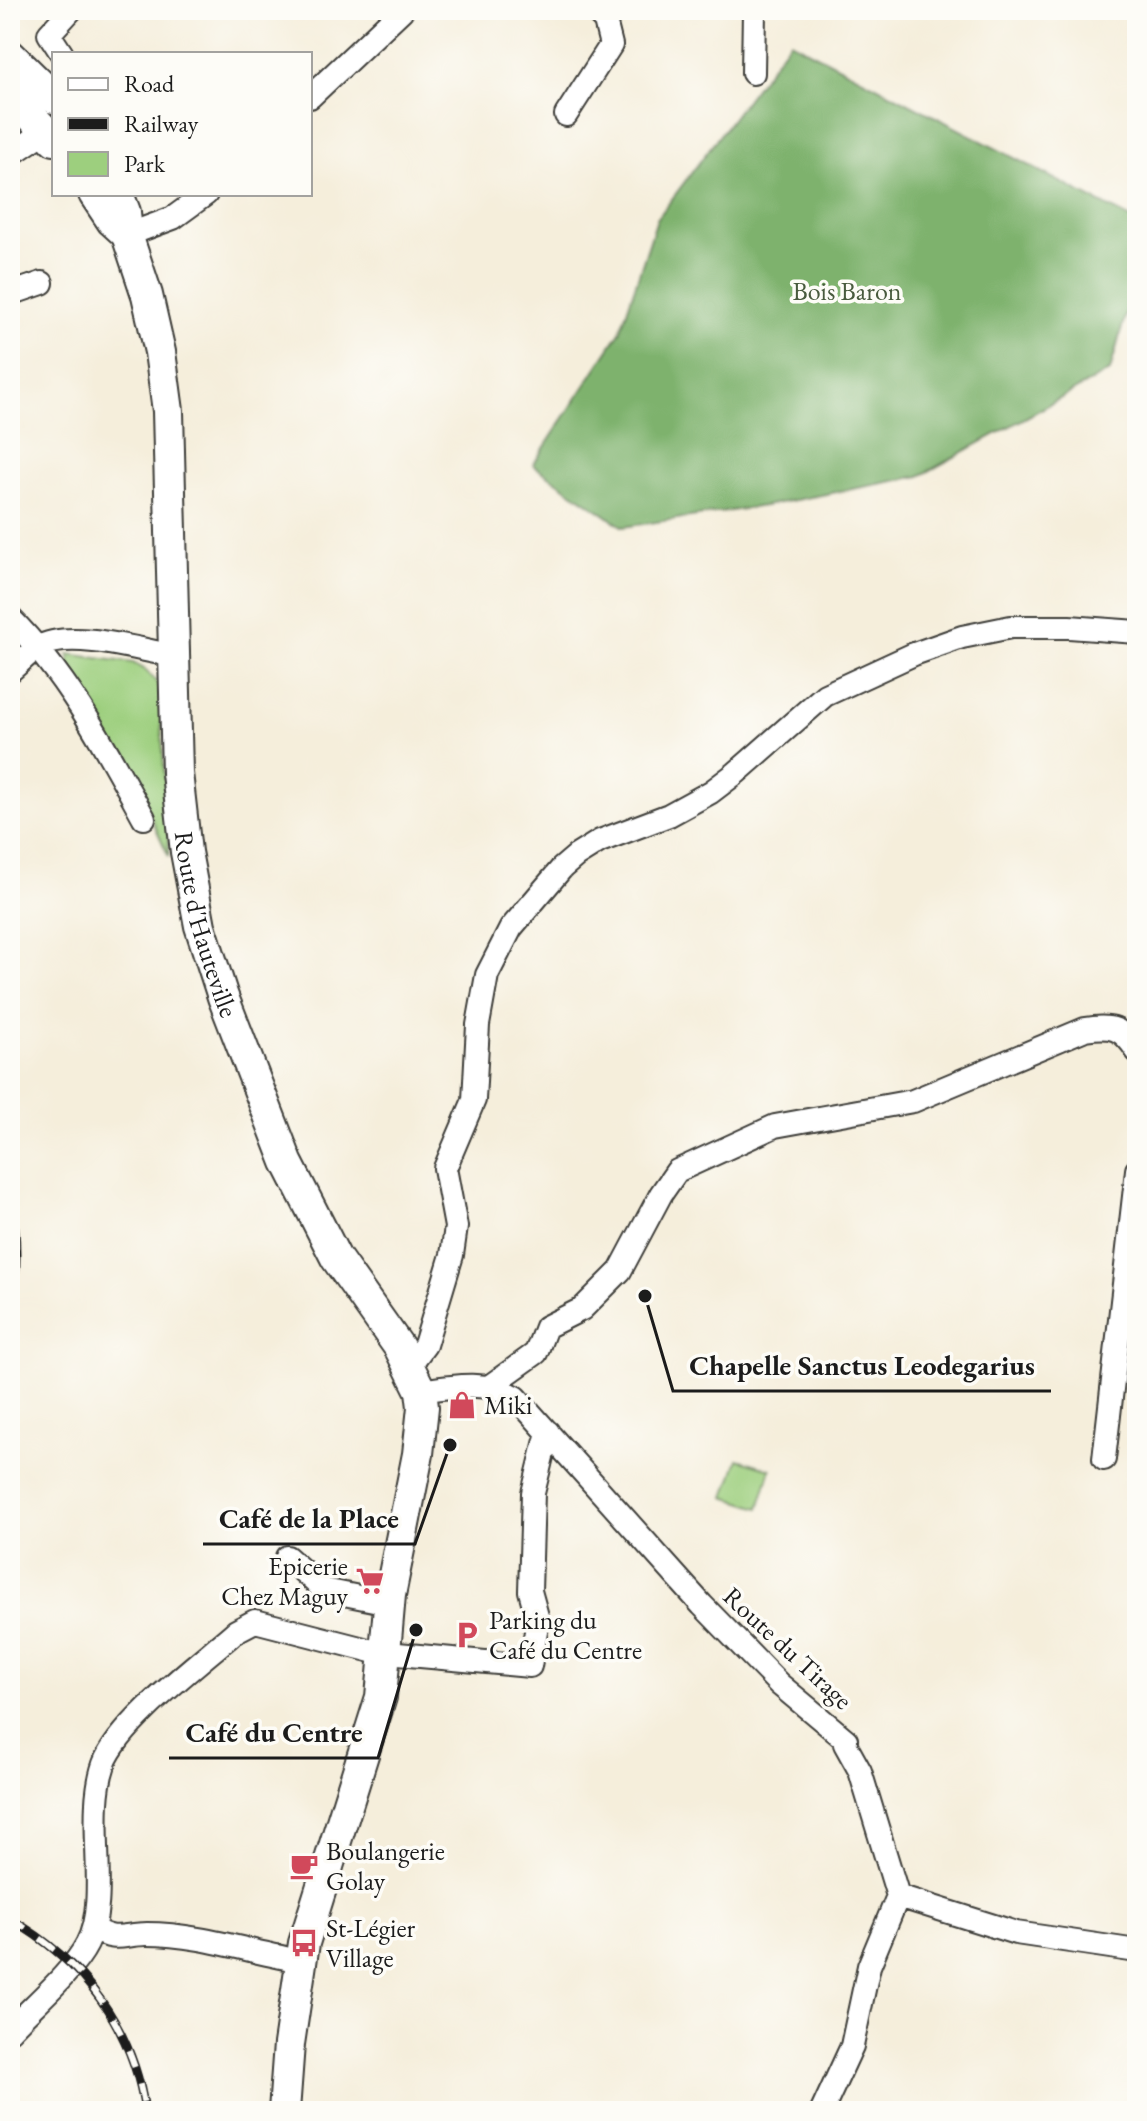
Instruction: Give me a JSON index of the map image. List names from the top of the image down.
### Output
{
  "streets": {
    "main road": ["Route d'Hauteville"],
    "street": ["Route du Tirage"]
  },
  "parks": ["Bois Baron"],
  "places": {
    "other": ["Chapelle Sanctus Leodegarius", "Café de la Place", "Café du Centre"],
    "shop": ["Miki"],
    "supermarket": ["Epicerie Chez Maguy"],
    "parking": ["Parking du Café du Centre"],
    "cafe": ["Boulangerie Golay"],
    "bus stop": ["St-Légier Village"]
  },
  "legend": ["Road", "Railway", "Park"]
}
